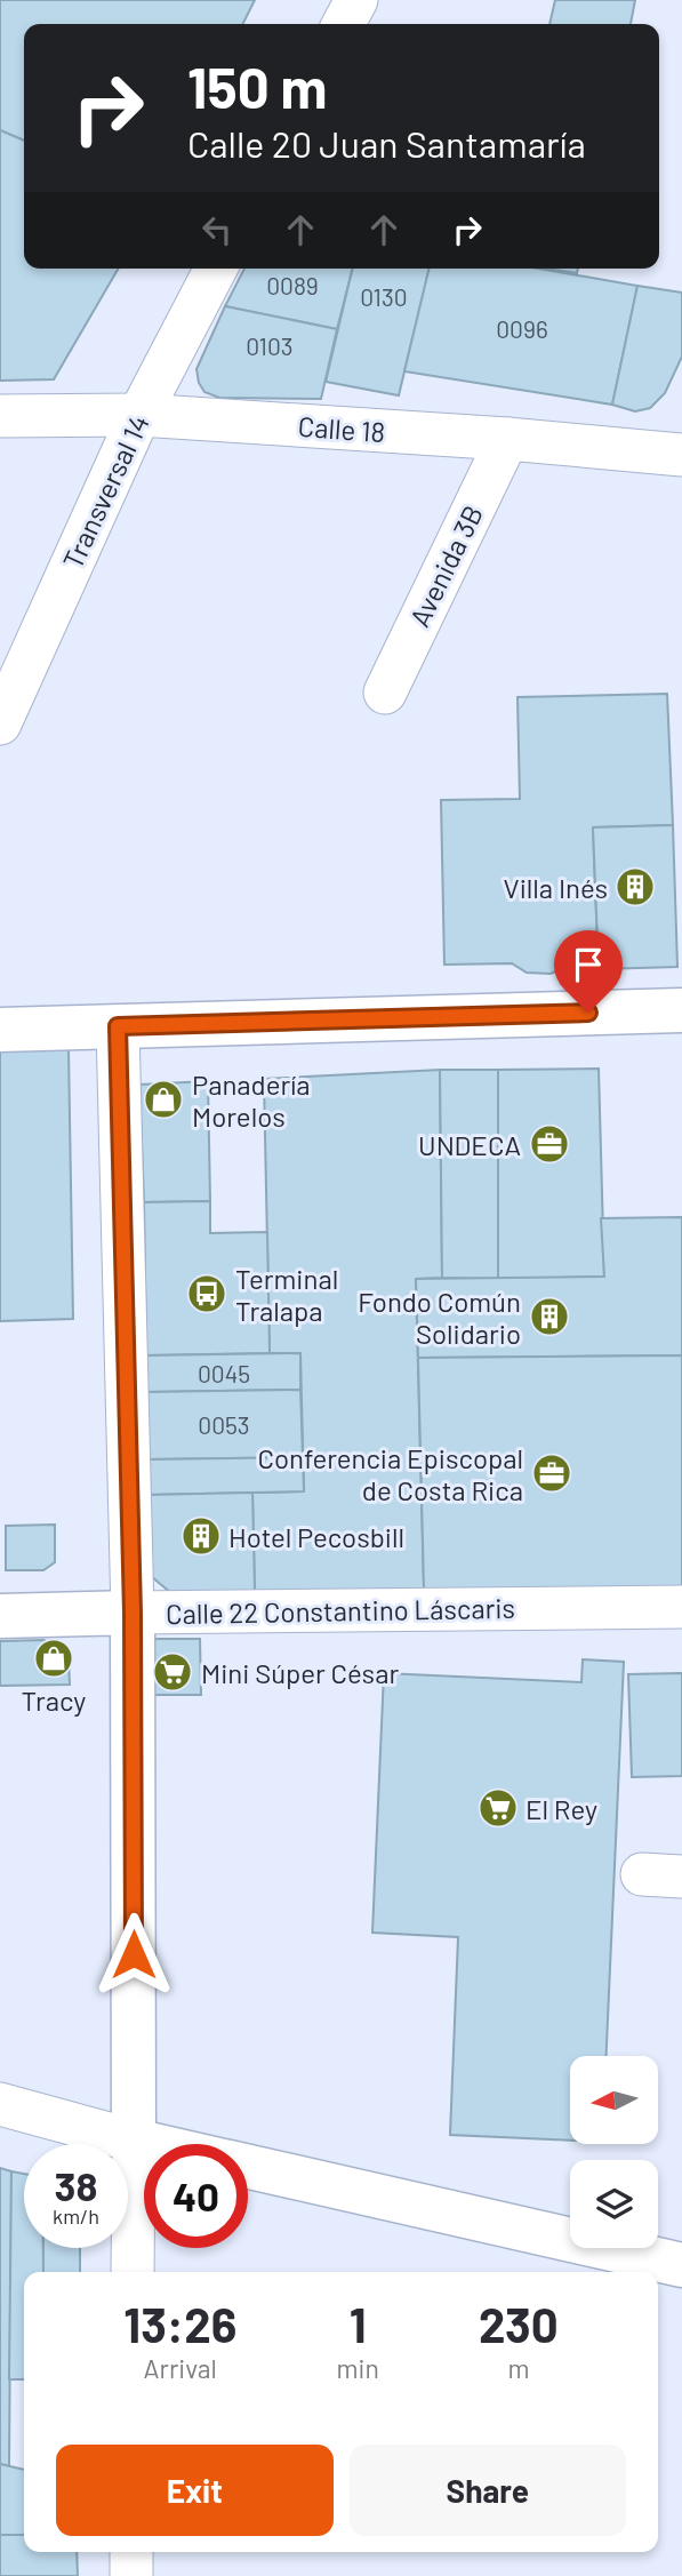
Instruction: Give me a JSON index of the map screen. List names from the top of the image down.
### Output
{
  "streets": {
    "street": [
      "Calle 18",
      "Transversal 14",
      "Avenida 3B",
      "Calle 22 Constantino Láscaris"
    ]
  },
  "crossings": [
    ["Calle 18", "Transversal 14"],
    ["Calle 18", "Avenida 3B"]
  ],
  "places": {
    "building": ["Villa Inés", "Fondo Común Solidario", "Hotel Pecosbill"],
    "shop": ["Panadería Morelos", "Tracy"],
    "office": ["UNDECA", "Conferencia Episcopal de Costa Rica"],
    "bus stop": ["Terminal Tralapa"],
    "supermarket": ["Mini Súper César", "El Rey"]
  },
  "house_numbers": [
    "0089",
    "0130",
    "0096",
    "0103",
    "0045",
    "0053"
  ],
  "north": "left",
  "page": {
    "turn": ["150 m", "Calle 20 Juan Santamaría"],
    "speed": "38 km/h",
    "limit": "40",
    "eta": [
      "13:26",
      "Arrival",
      "1",
      "min",
      "230",
      "m"
    ],
    "buttons": ["Exit", "Share"]
  }
}
